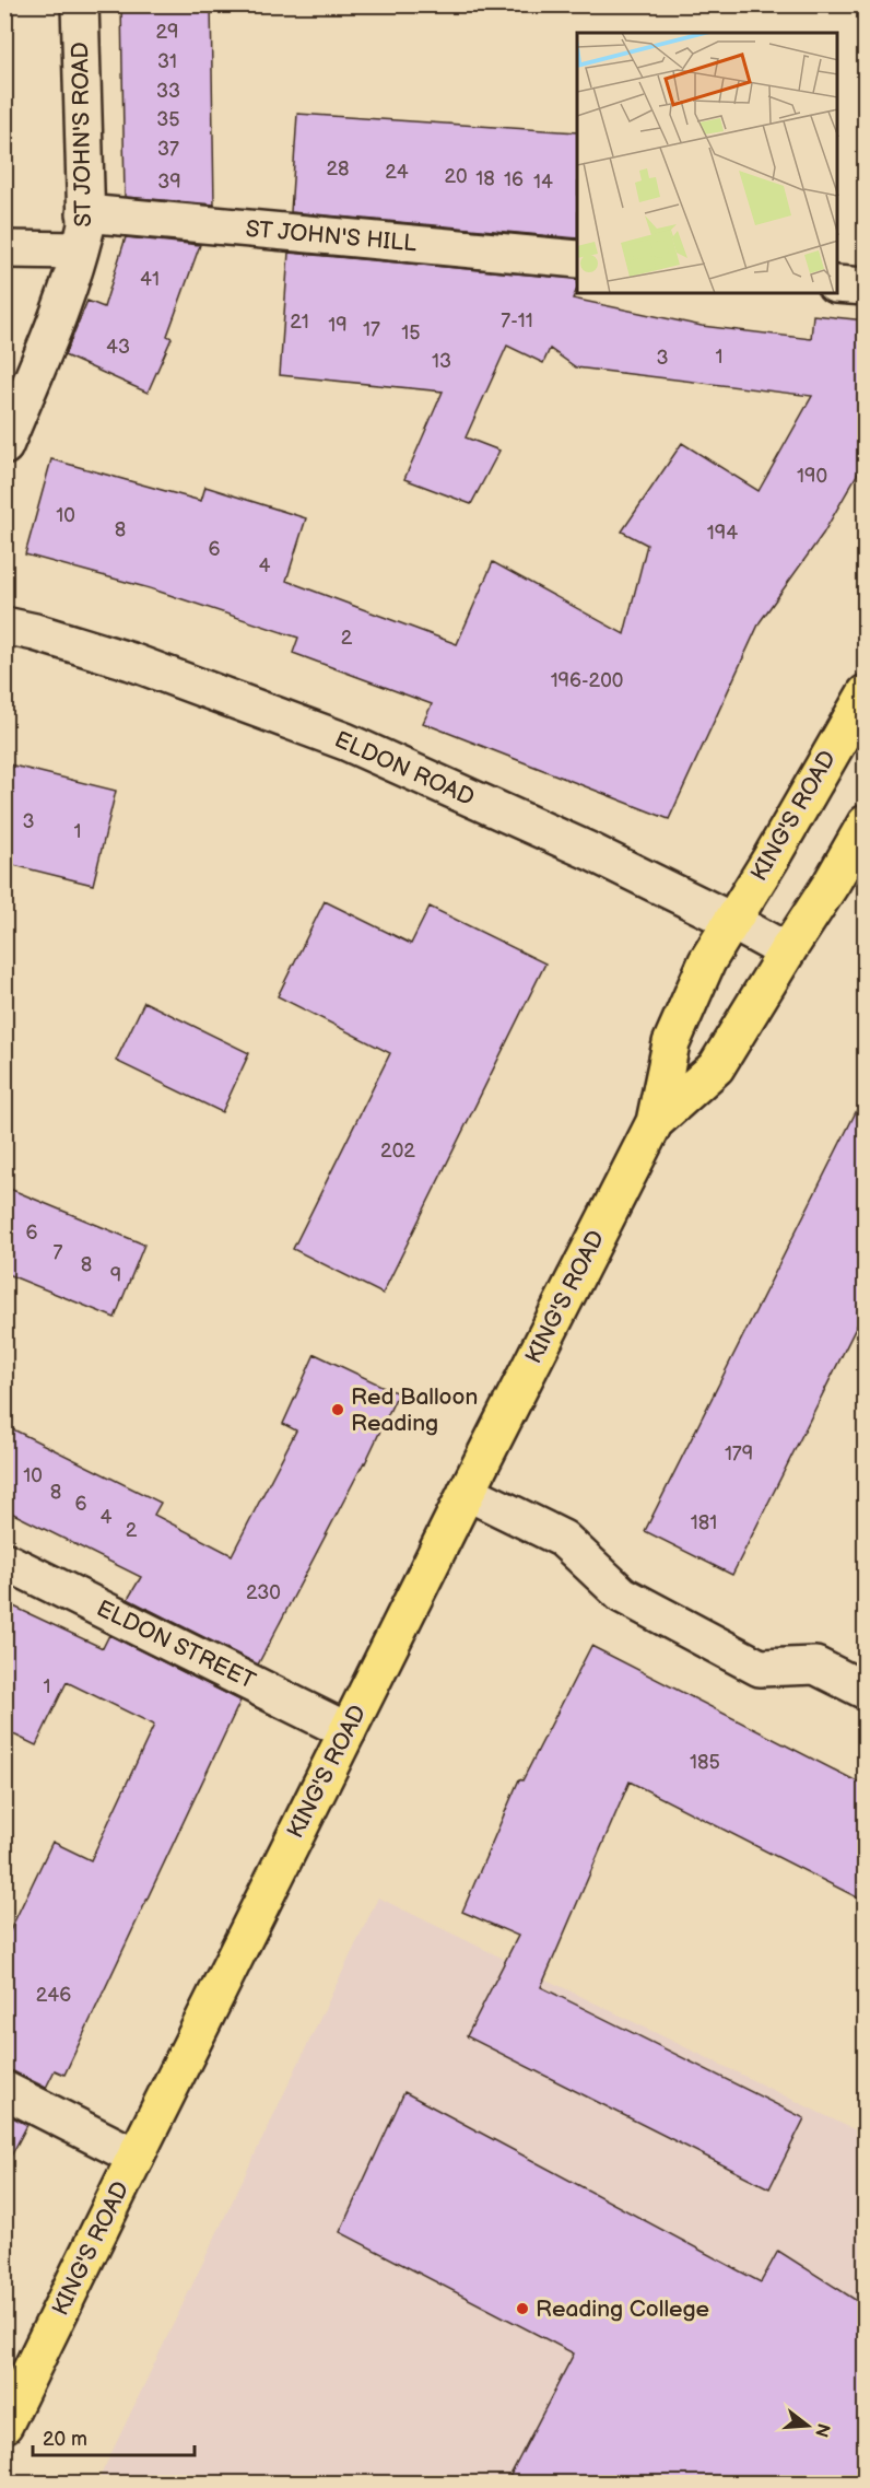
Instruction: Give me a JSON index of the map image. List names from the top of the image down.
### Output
{
  "streets": {
    "main road": ["KING'S ROAD"],
    "street": [
      "ST JOHN'S ROAD",
      "ST JOHN'S HILL",
      "ELDON ROAD",
      "ELDON STREET"
    ]
  },
  "crossings": [
    ["ST JOHN'S ROAD", "ST JOHN'S HILL"],
    ["ELDON ROAD", "KING'S ROAD"],
    ["KING'S ROAD", "ELDON STREET"]
  ],
  "places": ["Red Balloon Reading", "Reading College"],
  "house_numbers": [
    "29",
    "31",
    "33",
    "35",
    "37",
    "28",
    "24",
    "20",
    "18",
    "16",
    "39",
    "14",
    "41",
    "7-11",
    "21",
    "19",
    "17",
    "15",
    "43",
    "1",
    "3",
    "13",
    "190",
    "10",
    "8",
    "194",
    "6",
    "4",
    "2",
    "196-200",
    "3",
    "1",
    "202",
    "6",
    "7",
    "8",
    "9",
    "179",
    "10",
    "8",
    "6",
    "4",
    "181",
    "2",
    "230",
    "1",
    "185",
    "246"
  ],
  "scale_bar": "20 m",
  "north": "right"
}
